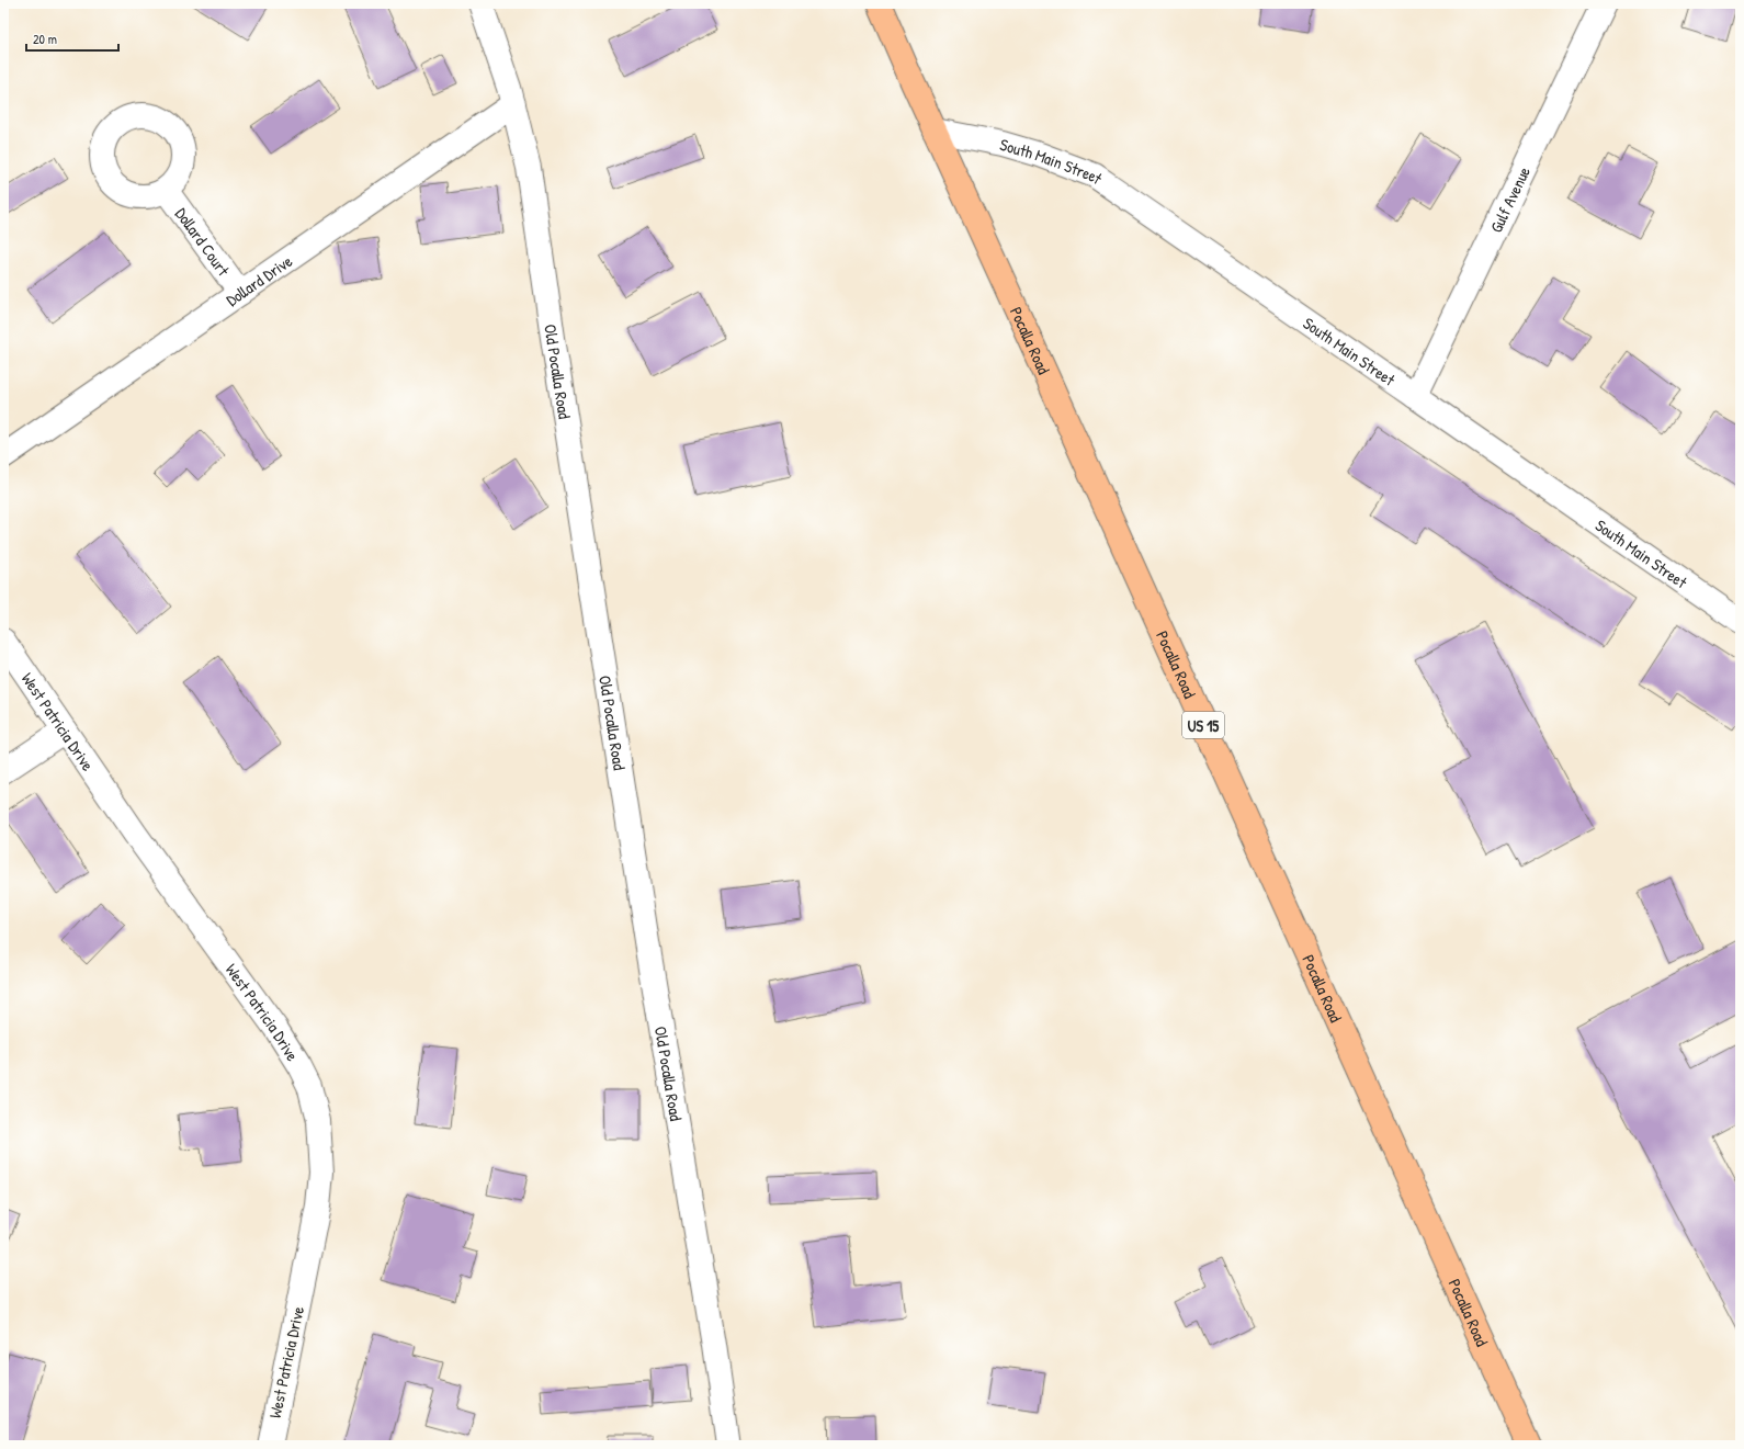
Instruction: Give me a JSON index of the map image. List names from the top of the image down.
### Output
{
  "streets": {
    "main road": ["Pocalla Road", "US 15"],
    "street": [
      "South Main Street",
      "Gulf Avenue",
      "Dollard Court",
      "Dollard Drive",
      "Old Pocalla Road",
      "West Patricia Drive"
    ]
  },
  "crossings": [
    ["South Main Street", "Gulf Avenue"],
    ["South Main Street", "Pocalla Road"],
    ["Dollard Court", "Dollard Drive"],
    ["Dollard Drive", "Old Pocalla Road"]
  ],
  "scale_bar": "20 m"
}
